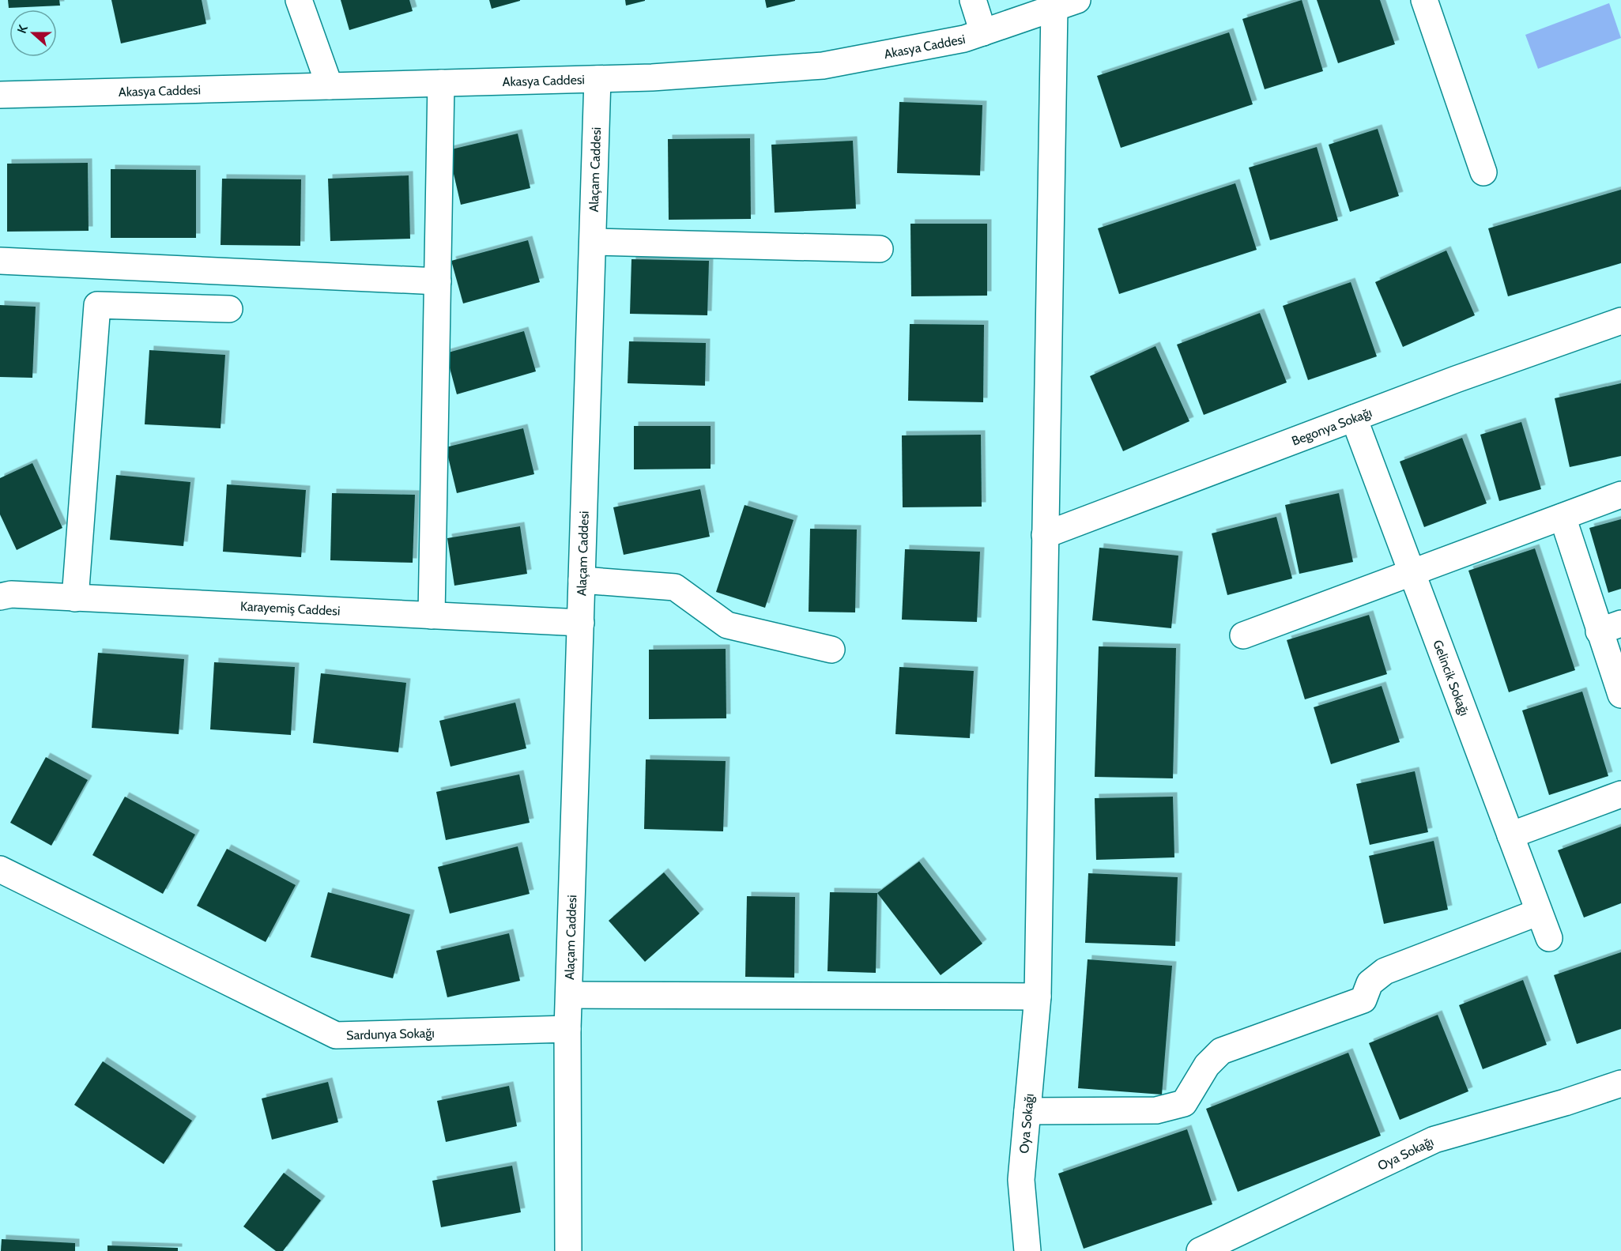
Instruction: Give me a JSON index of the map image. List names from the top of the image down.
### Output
{
  "streets": {
    "street": [
      "Akasya Caddesi",
      "Alaçam Caddesi",
      "Begonya Sokağı",
      "Karayemiş Caddesi",
      "Gelincik Sokağı",
      "Sardunya Sokağı",
      "Oya Sokağı"
    ]
  },
  "crossings": [
    ["Akasya Caddesi", "Alaçam Caddesi"],
    ["Akasya Caddesi", "Oya Sokağı"],
    ["Alaçam Caddesi", "Karayemiş Caddesi"],
    ["Alaçam Caddesi", "Sardunya Sokağı"],
    ["Begonya Sokağı", "Gelincik Sokağı"],
    ["Begonya Sokağı", "Oya Sokağı"]
  ],
  "north": "left"
}
